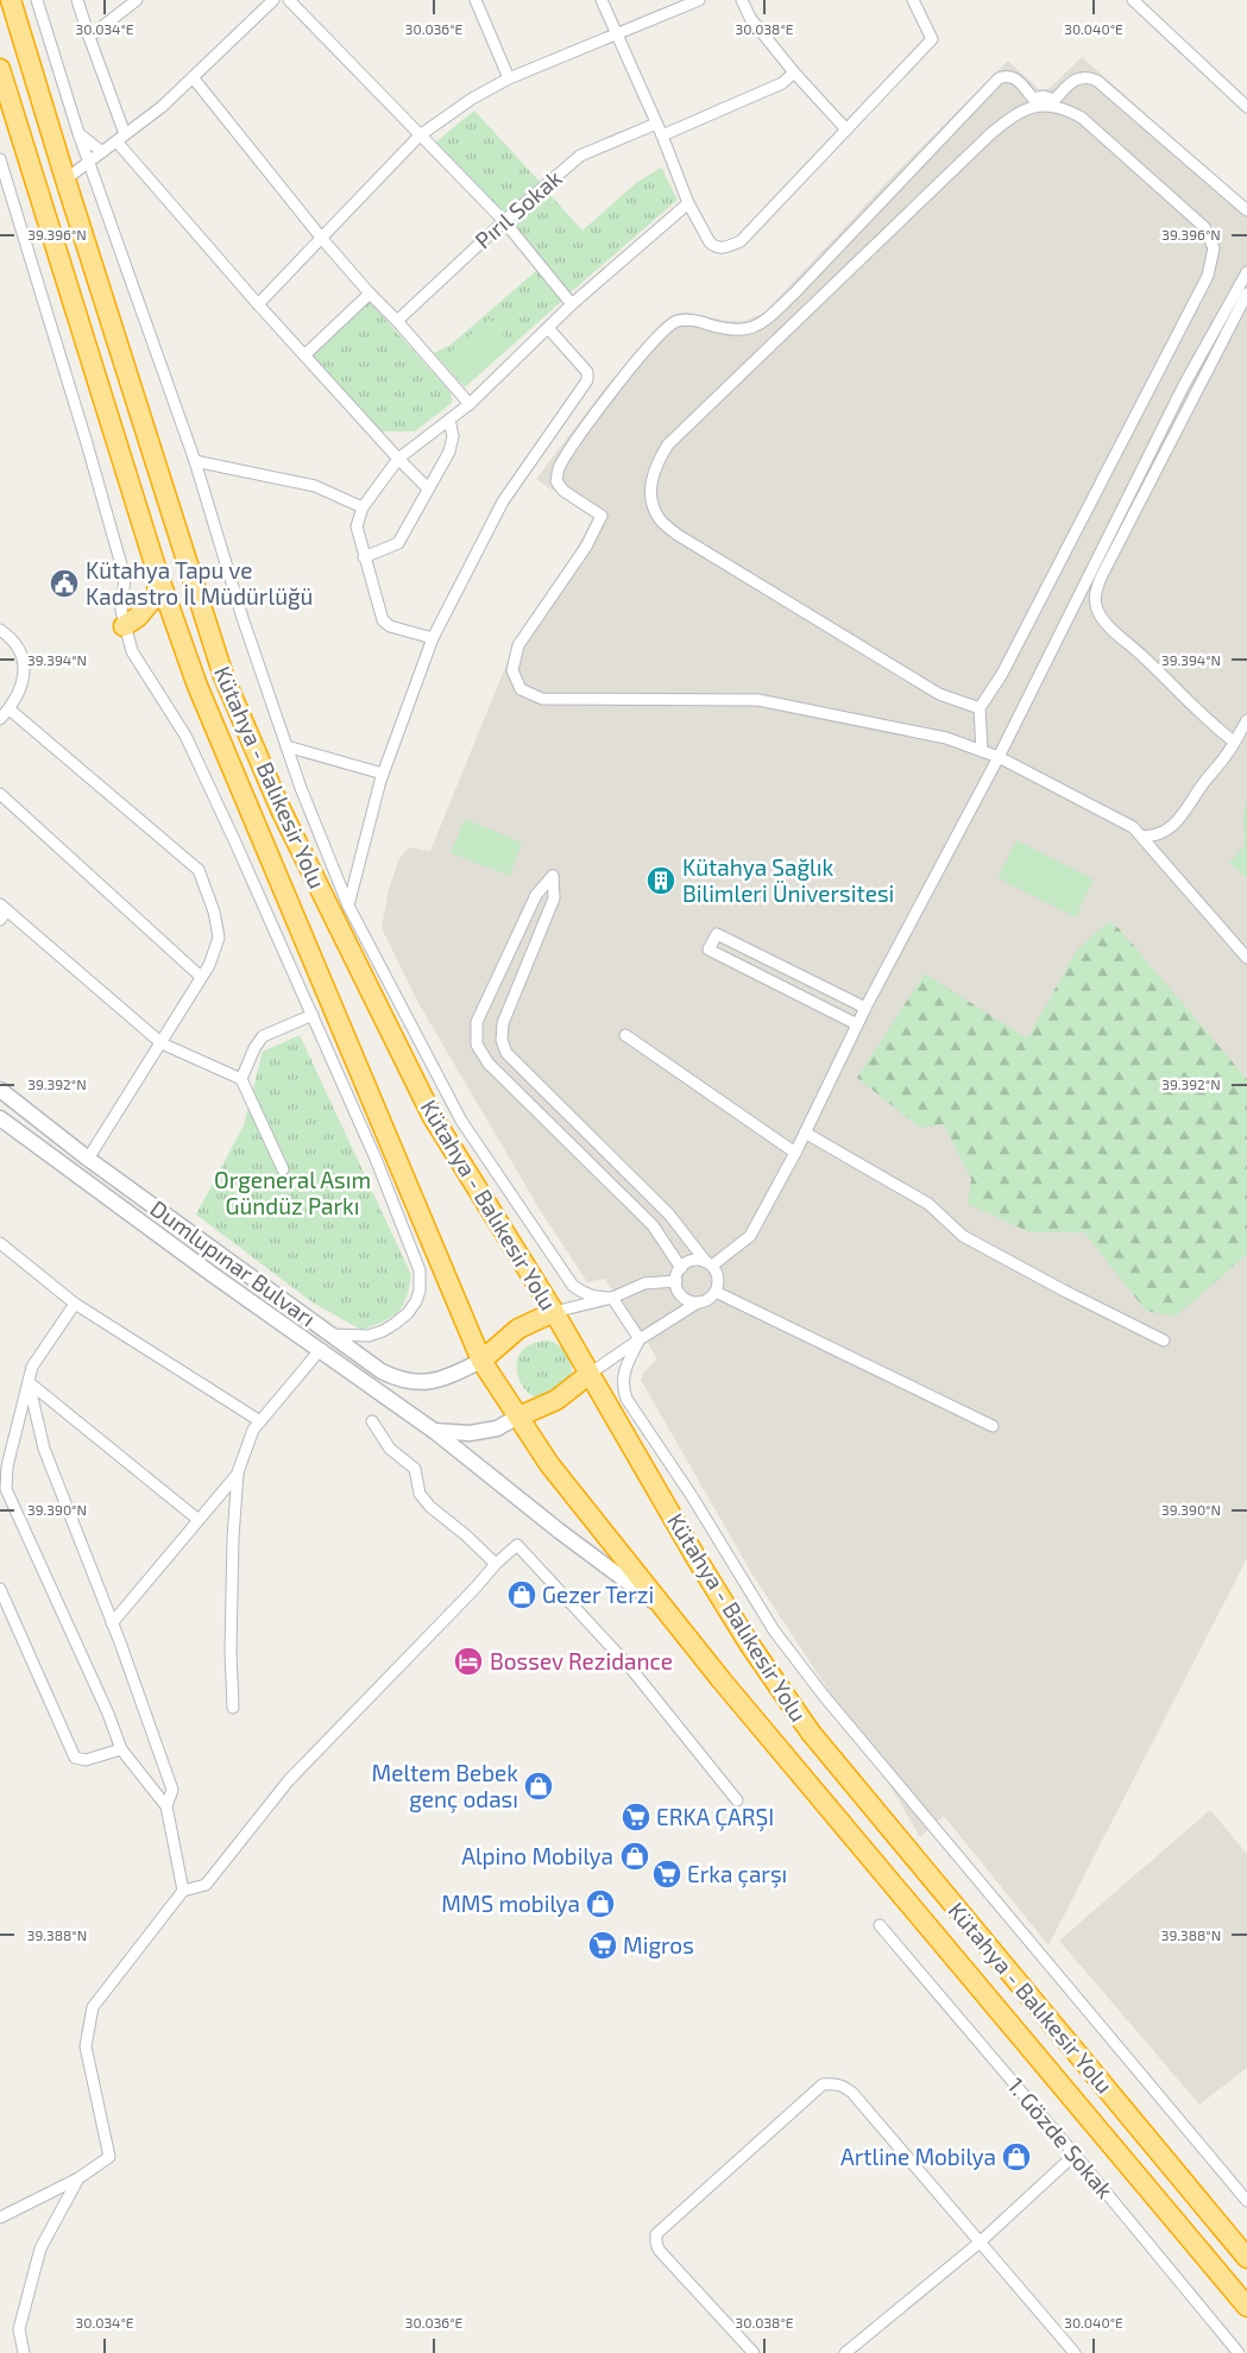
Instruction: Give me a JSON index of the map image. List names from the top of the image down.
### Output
{
  "streets": {
    "highway": ["Kütahya - Balıkesir Yolu"],
    "main road": ["Dumlupınar Bulvarı"],
    "street": ["Pırıl Sokak", "1. Gözde Sokak"]
  },
  "crossings": [
    ["Kütahya - Balıkesir Yolu", "Dumlupınar Bulvarı"]
  ],
  "parks": ["Orgeneral Asım Gündüz Parkı"],
  "places": {
    "public building": ["Kütahya Tapu ve Kadastro İl Müdürlüğü"],
    "building": ["Kütahya Sağlık Bilimleri Üniversitesi"],
    "shop": [
      "Gezer Terzi",
      "Meltem Bebek genç odası",
      "Alpino Mobilya",
      "MMS mobilya",
      "Artline Mobilya"
    ],
    "hotel": ["Bossev Rezidance"],
    "supermarket": ["ERKA ÇARŞI", "Erka çarşı", "Migros"]
  },
  "coordinates": [
    "30.034°E",
    "30.036°E",
    "30.038°E",
    "30.040°E",
    "39.396°N",
    "39.394°N",
    "39.392°N",
    "39.390°N",
    "39.388°N"
  ]
}
